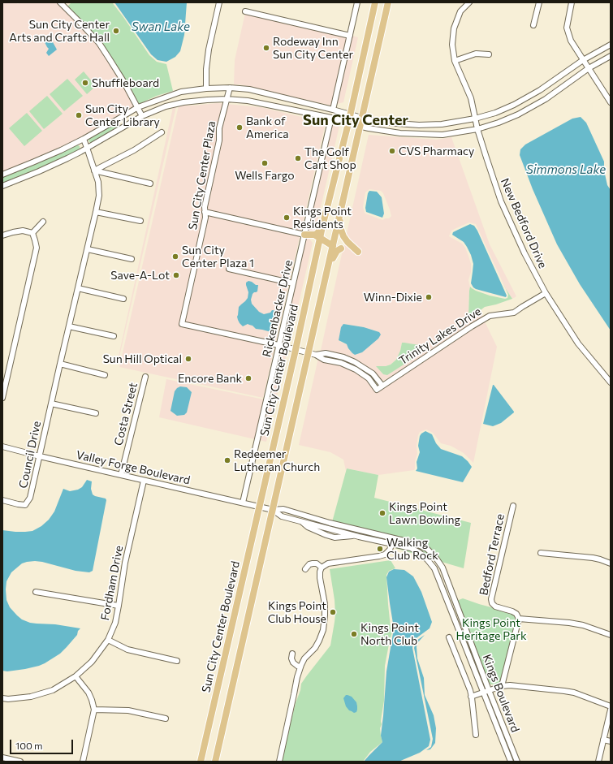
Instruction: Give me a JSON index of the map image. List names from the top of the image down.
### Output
{
  "streets": {
    "main road": ["Sun City Center Boulevard"],
    "street": [
      "Sun City Center Plaza",
      "New Bedford Drive",
      "Rickenbacker Drive",
      "Trinity Lakes Drive",
      "Costa Street",
      "Council Drive",
      "Valley Forge Boulevard",
      "Bedford Terrace",
      "Fordham Drive",
      "Kings Boulevard"
    ]
  },
  "crossings": [
    ["Sun City Center Plaza", "Rickenbacker Drive"],
    ["Sun City Center Plaza", "Trinity Lakes Drive"],
    ["Sun City Center Plaza", "Sun City Center Boulevard"],
    ["New Bedford Drive", "Trinity Lakes Drive"],
    ["Rickenbacker Drive", "Valley Forge Boulevard"],
    ["Trinity Lakes Drive", "Sun City Center Boulevard"],
    ["Sun City Center Boulevard", "Valley Forge Boulevard"],
    ["Sun City Center Boulevard", "Kings Boulevard"],
    ["Costa Street", "Valley Forge Boulevard"],
    ["Council Drive", "Valley Forge Boulevard"],
    ["Valley Forge Boulevard", "Fordham Drive"],
    ["Valley Forge Boulevard", "Kings Boulevard"]
  ],
  "districts": ["Sun City Center"],
  "water": ["Swan Lake", "Simmons Lake"],
  "parks": ["Kings Point Heritage Park"],
  "places": [
    "Sun City Center Arts and Crafts Hall",
    "Rodeway Inn Sun City Center",
    "Shuffleboard",
    "Sun City Center Library",
    "Bank of America",
    "CVS Pharmacy",
    "The Golf Cart Shop",
    "Wells Fargo",
    "Kings Point Residents",
    "Sun City Center Plaza 1",
    "Save-A-Lot",
    "Winn-Dixie",
    "Sun Hill Optical",
    "Encore Bank",
    "Redeemer Lutheran Church",
    "Kings Point Lawn Bowling",
    "Walking Club Rock",
    "Kings Point Club House",
    "Kings Point North Club"
  ],
  "scale_bar": "100 m"
}
